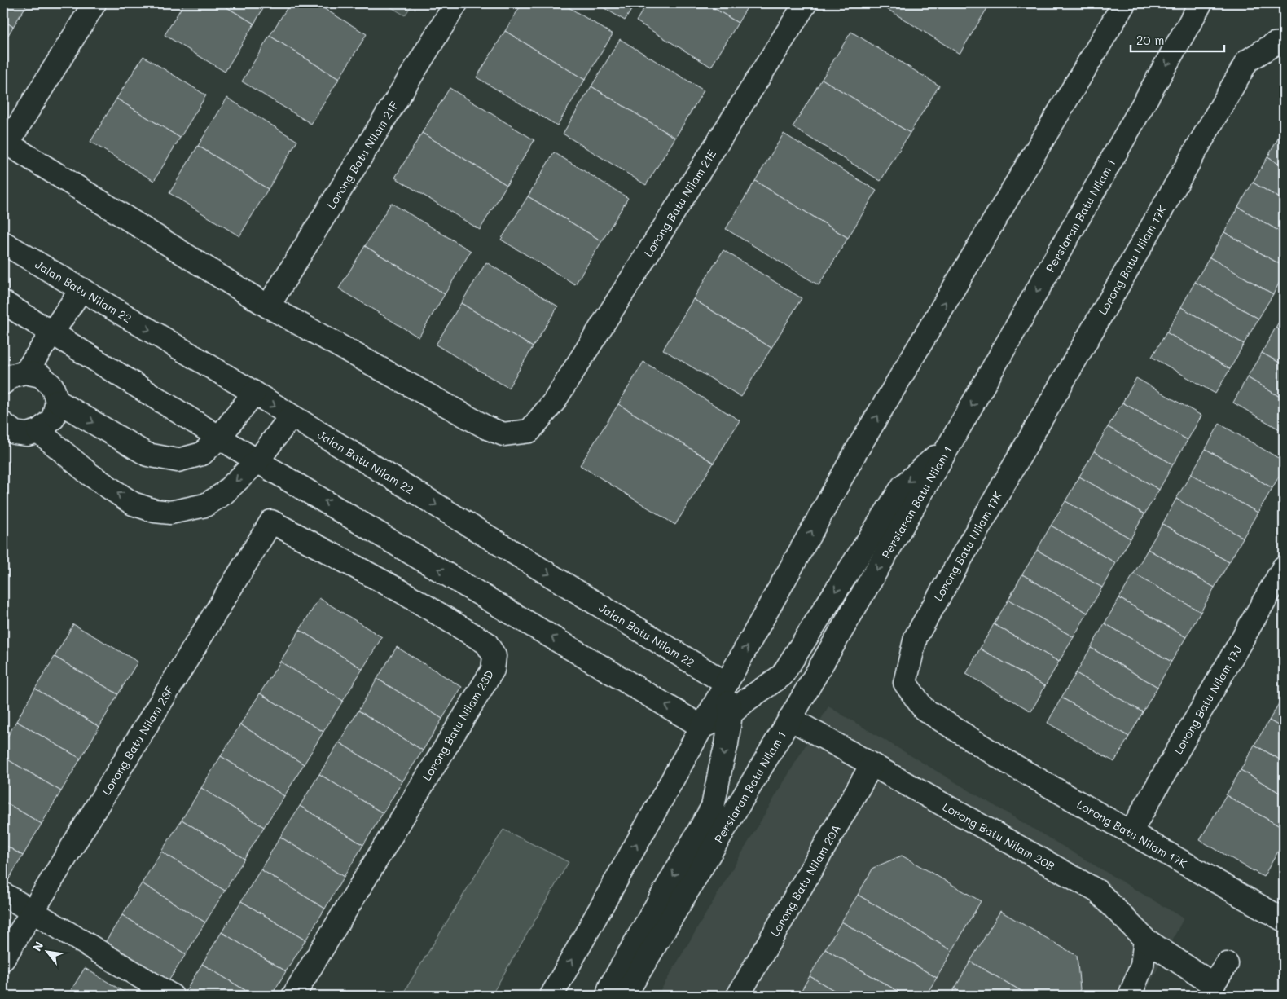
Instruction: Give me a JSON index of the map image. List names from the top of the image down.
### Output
{
  "streets": {
    "street": [
      "Lorong Batu Nilam 21F",
      "Lorong Batu Nilam 21E",
      "Persiaran Batu Nilam 1",
      "Lorong Batu Nilam 17K",
      "Jalan Batu Nilam 22",
      "Lorong Batu Nilam 17J",
      "Lorong Batu Nilam 23D",
      "Lorong Batu Nilam 23F",
      "Lorong Batu Nilam 20B",
      "Lorong Batu Nilam 20A"
    ]
  },
  "crossings": [
    ["Lorong Batu Nilam 21F", "Lorong Batu Nilam 21E"],
    ["Persiaran Batu Nilam 1", "Lorong Batu Nilam 20B"],
    ["Lorong Batu Nilam 17K", "Lorong Batu Nilam 17J"],
    ["Lorong Batu Nilam 23D", "Lorong Batu Nilam 23F"],
    ["Lorong Batu Nilam 20B", "Lorong Batu Nilam 20A"]
  ],
  "scale_bar": "20 m",
  "north": "top left"
}
